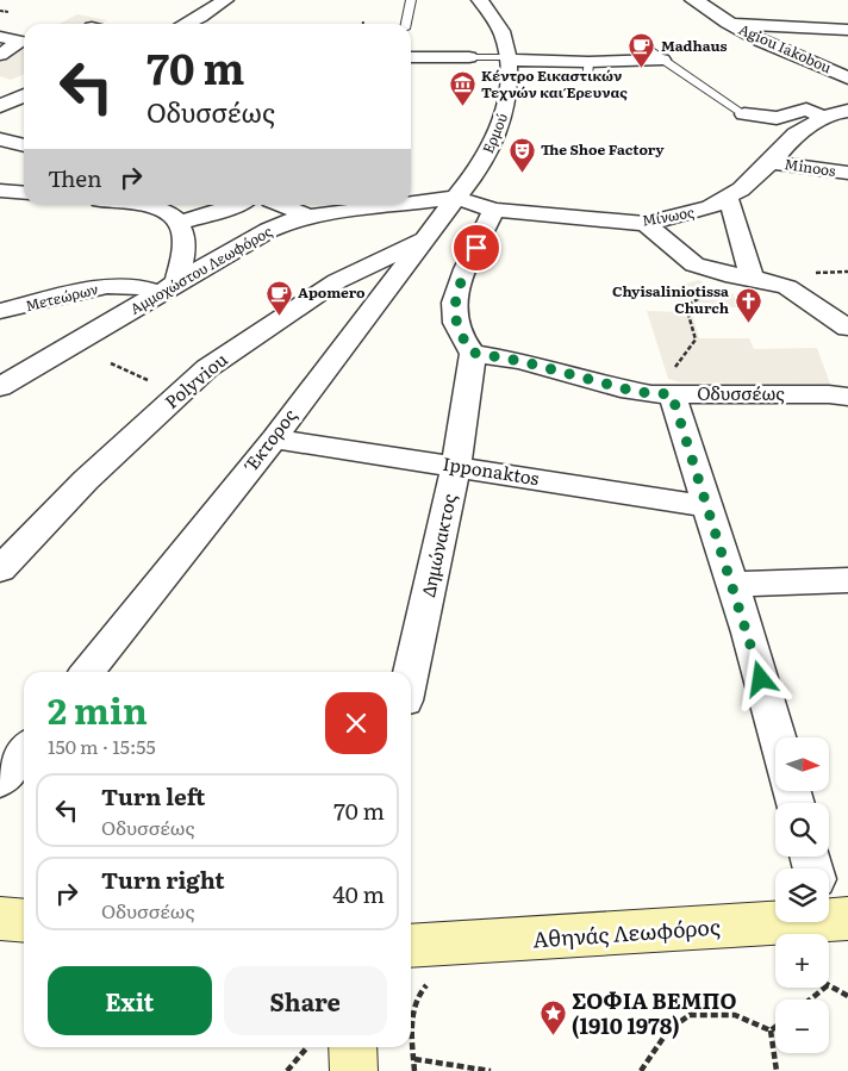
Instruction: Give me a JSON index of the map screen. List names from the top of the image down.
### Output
{
  "streets": {
    "street": [
      "Agiou Iakobou",
      "Ερμού",
      "Minoos",
      "Μίνωος",
      "Αμμοχώστου Λεωφόρος",
      "Μετεώρων",
      "Polyviou",
      "Οδυσσέως",
      "Έκτορος",
      "Ipponaktos",
      "Δημώνακτος",
      "Αθηνάς Λεωφόρος"
    ]
  },
  "crossings": [
    ["Ερμού", "Μίνωος"],
    ["Ερμού", "Αμμοχώστου Λεωφόρος"],
    ["Ερμού", "Έκτορος"],
    ["Minoos", "Μίνωος"],
    ["Μίνωος", "Αμμοχώστου Λεωφόρος"],
    ["Μίνωος", "Έκτορος"],
    ["Αμμοχώστου Λεωφόρος", "Μετεώρων"],
    ["Αμμοχώστου Λεωφόρος", "Έκτορος"],
    ["Polyviou", "Έκτορος"],
    ["Οδυσσέως", "Δημώνακτος"],
    ["Έκτορος", "Ipponaktos"],
    ["Ipponaktos", "Δημώνακτος"]
  ],
  "places": {
    "cafe": ["Madhaus", "Apomero"],
    "museum": ["Κέντρο Εικαστικών Τεχνών και Έρευνας"],
    "theatre": ["The Shoe Factory"],
    "church": ["Chyisaliniotissa Church"],
    "place": ["ΣΟΦΙΑ ΒΕΜΠΟ (1910 1978)"]
  },
  "north": "right",
  "page": {
    "turn": ["70 m", "Οδυσσέως"],
    "then": "Then",
    "heading": ["2 min", "150 m · 15:55"],
    "map_buttons": ["+", "−"],
    "list": [
      {
        "name": "Turn left",
        "note": "Οδυσσέως",
        "value": "70 m"
      },
      {
        "name": "Turn right",
        "note": "Οδυσσέως",
        "value": "40 m"
      }
    ],
    "buttons": ["Exit", "Share"]
  }
}
